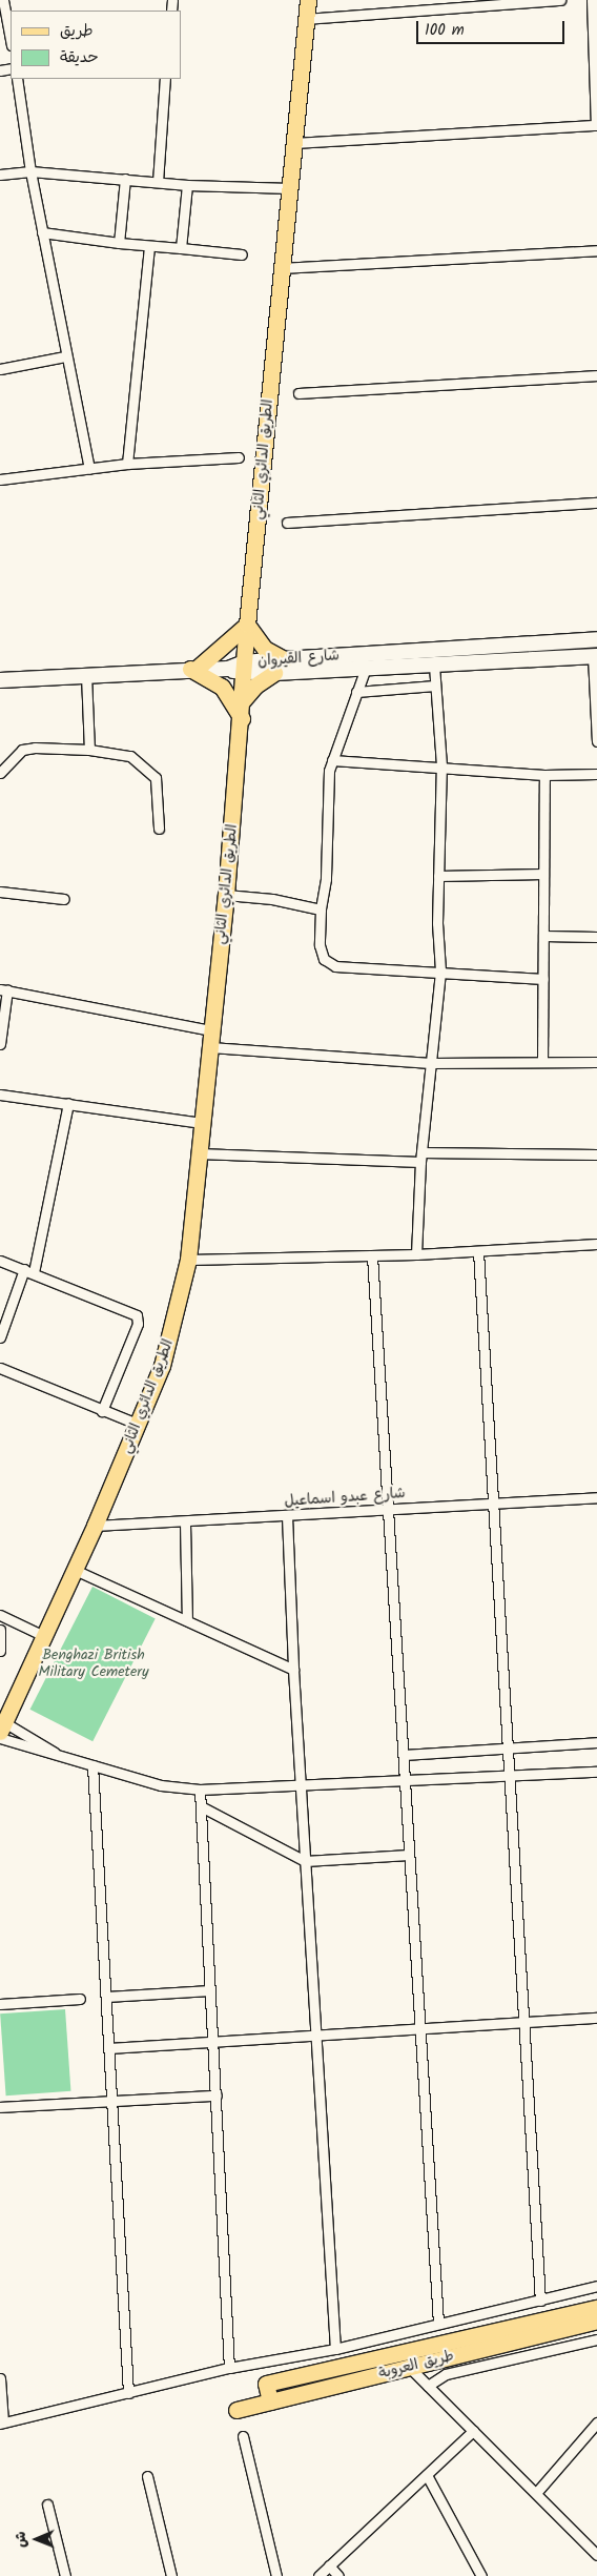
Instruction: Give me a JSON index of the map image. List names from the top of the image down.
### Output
{
  "streets": {
    "main road": ["الطريق الدائري الثاني", "شارع القيروان", "طريق العروبة"],
    "street": ["شارع عبدو اسماعيل"]
  },
  "crossings": [
    ["الطريق الدائري الثاني", "شارع القيروان"],
    ["الطريق الدائري الثاني", "شارع عبدو اسماعيل"]
  ],
  "parks": ["Benghazi British Military Cemetery"],
  "legend": ["طريق", "حديقة"],
  "scale_bar": "100 m",
  "north": "left"
}
